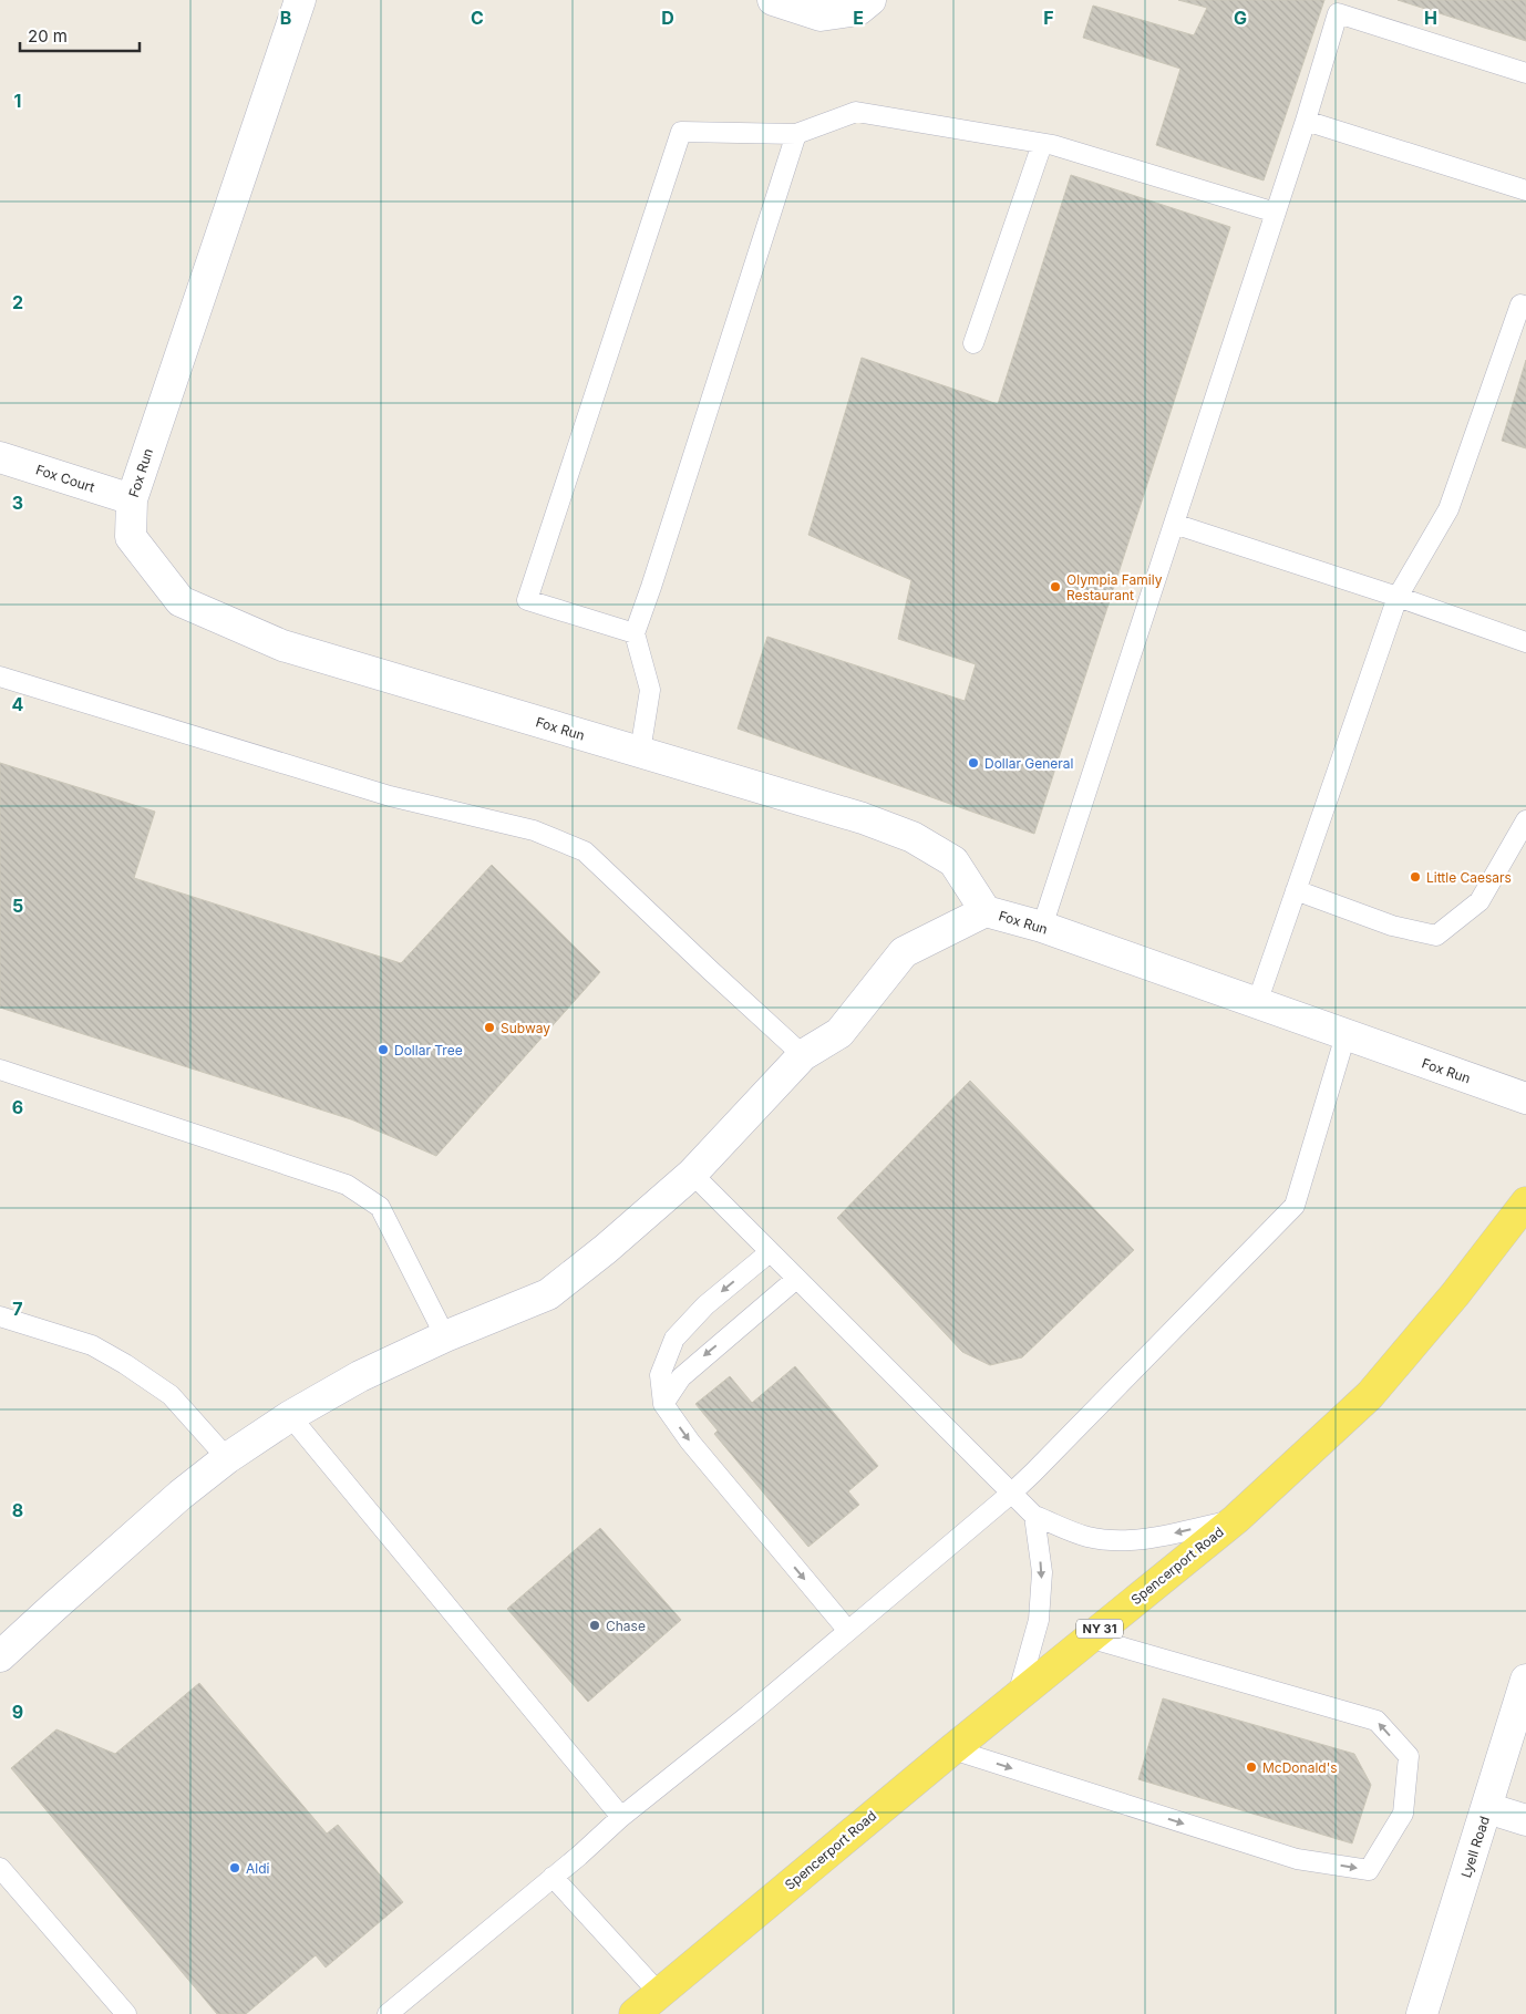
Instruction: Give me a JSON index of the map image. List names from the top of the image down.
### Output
{
  "streets": {
    "main road": ["Spencerport Road", "NY 31"],
    "street": ["Fox Run", "Fox Court", "Lyell Road"]
  },
  "crossings": [
    ["Fox Run", "Fox Court"]
  ],
  "places": [
    "Olympia Family Restaurant",
    "Dollar General",
    "Little Caesars",
    "Subway",
    "Dollar Tree",
    "Chase",
    "McDonald's",
    "Aldi"
  ],
  "scale_bar": "20 m",
  "grid": {
    "columns": [
      "B",
      "C",
      "D",
      "E",
      "F",
      "G",
      "H"
    ],
    "rows": [
      "1",
      "2",
      "3",
      "4",
      "5",
      "6",
      "7",
      "8",
      "9"
    ]
  }
}
